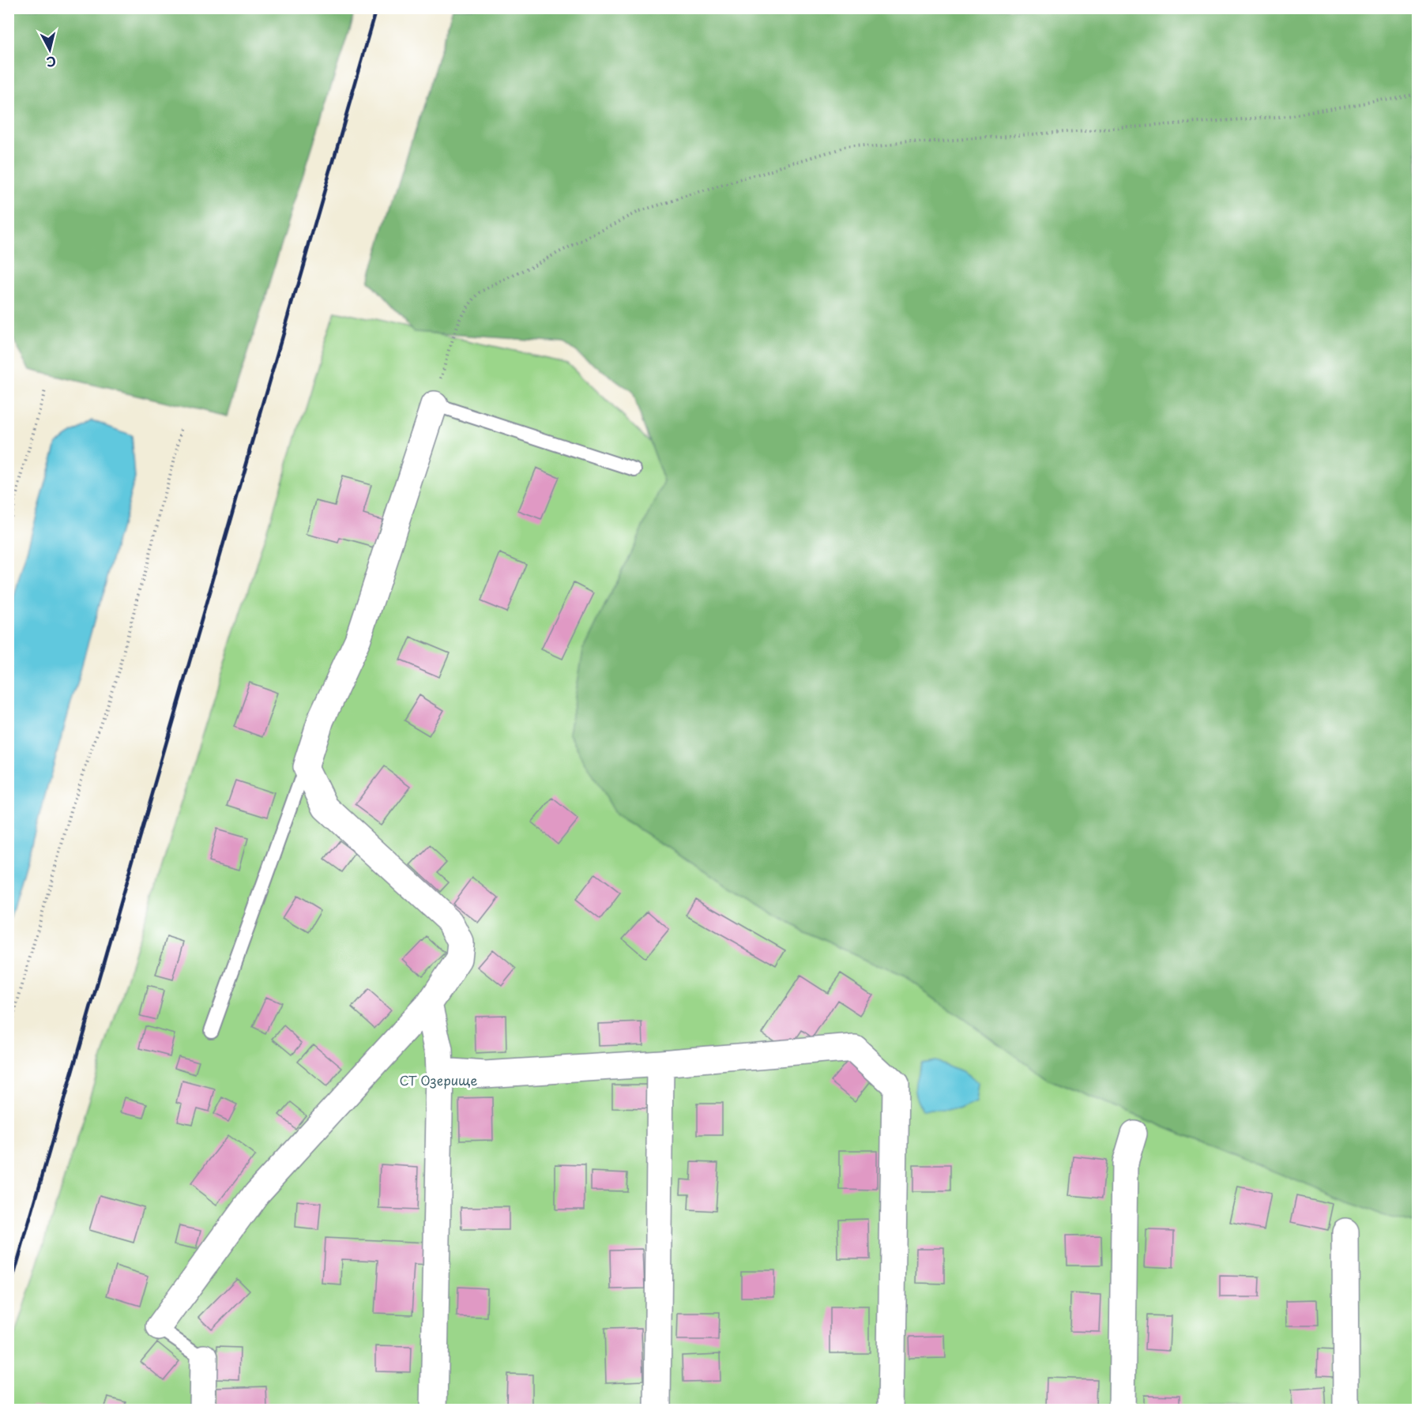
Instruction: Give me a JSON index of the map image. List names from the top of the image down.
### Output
{
  "parks": ["СТ Озерище"],
  "north": "bottom"
}
